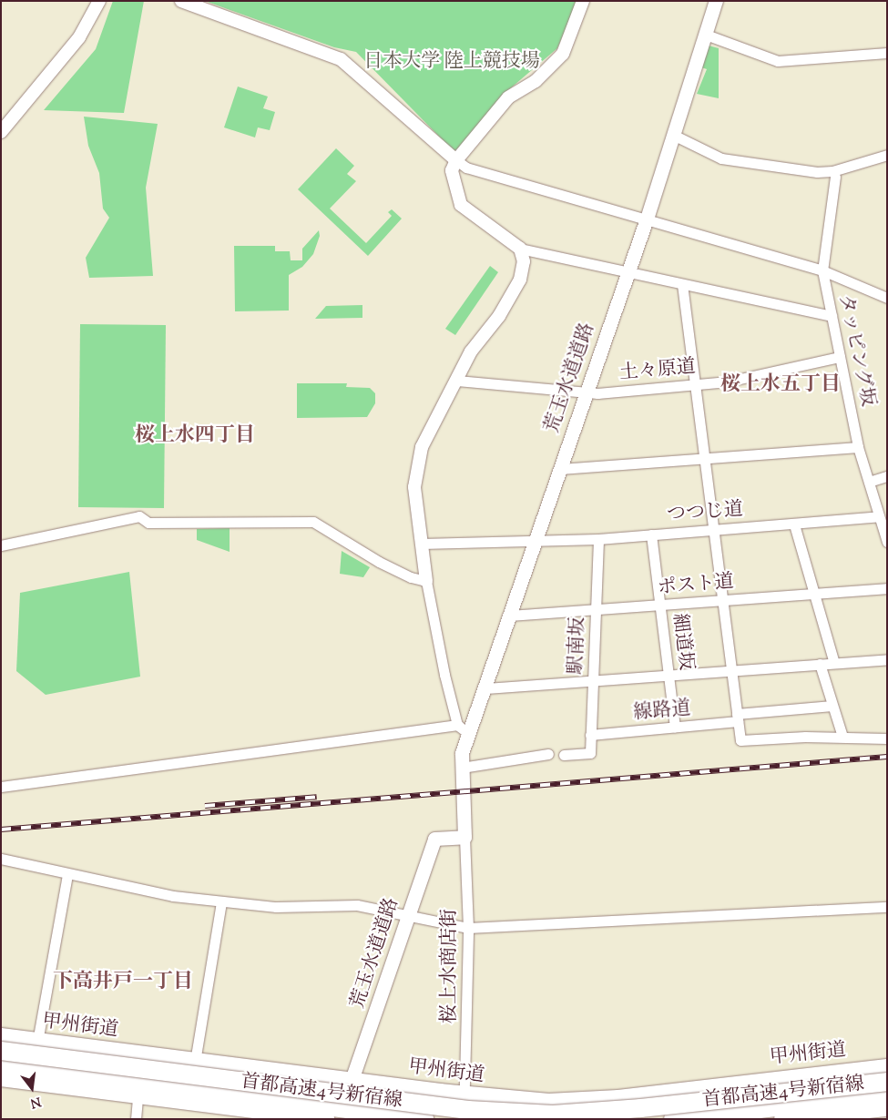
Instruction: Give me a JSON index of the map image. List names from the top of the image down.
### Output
{
  "streets": {
    "highway": ["甲州街道", "首都高速4号新宿線"],
    "main road": ["荒玉水道道路"],
    "street": [
      "タッピング坂",
      "土々原道",
      "つつじ道",
      "ポスト道",
      "細道坂",
      "駅南坂",
      "線路道",
      "桜上水商店街"
    ]
  },
  "crossings": [
    ["タッピング坂", "土々原道"],
    ["タッピング坂", "つつじ道"],
    ["土々原道", "荒玉水道道路"],
    ["荒玉水道道路", "つつじ道"],
    ["荒玉水道道路", "ポスト道"],
    ["荒玉水道道路", "桜上水商店街"],
    ["荒玉水道道路", "甲州街道"],
    ["つつじ道", "細道坂"],
    ["つつじ道", "駅南坂"],
    ["ポスト道", "細道坂"],
    ["ポスト道", "駅南坂"],
    ["細道坂", "線路道"],
    ["駅南坂", "線路道"],
    ["桜上水商店街", "甲州街道"]
  ],
  "districts": ["桜上水五丁目", "桜上水四丁目", "下高井戸一丁目"],
  "parks": ["日本大学 陸上競技場"],
  "north": "bottom"
}
